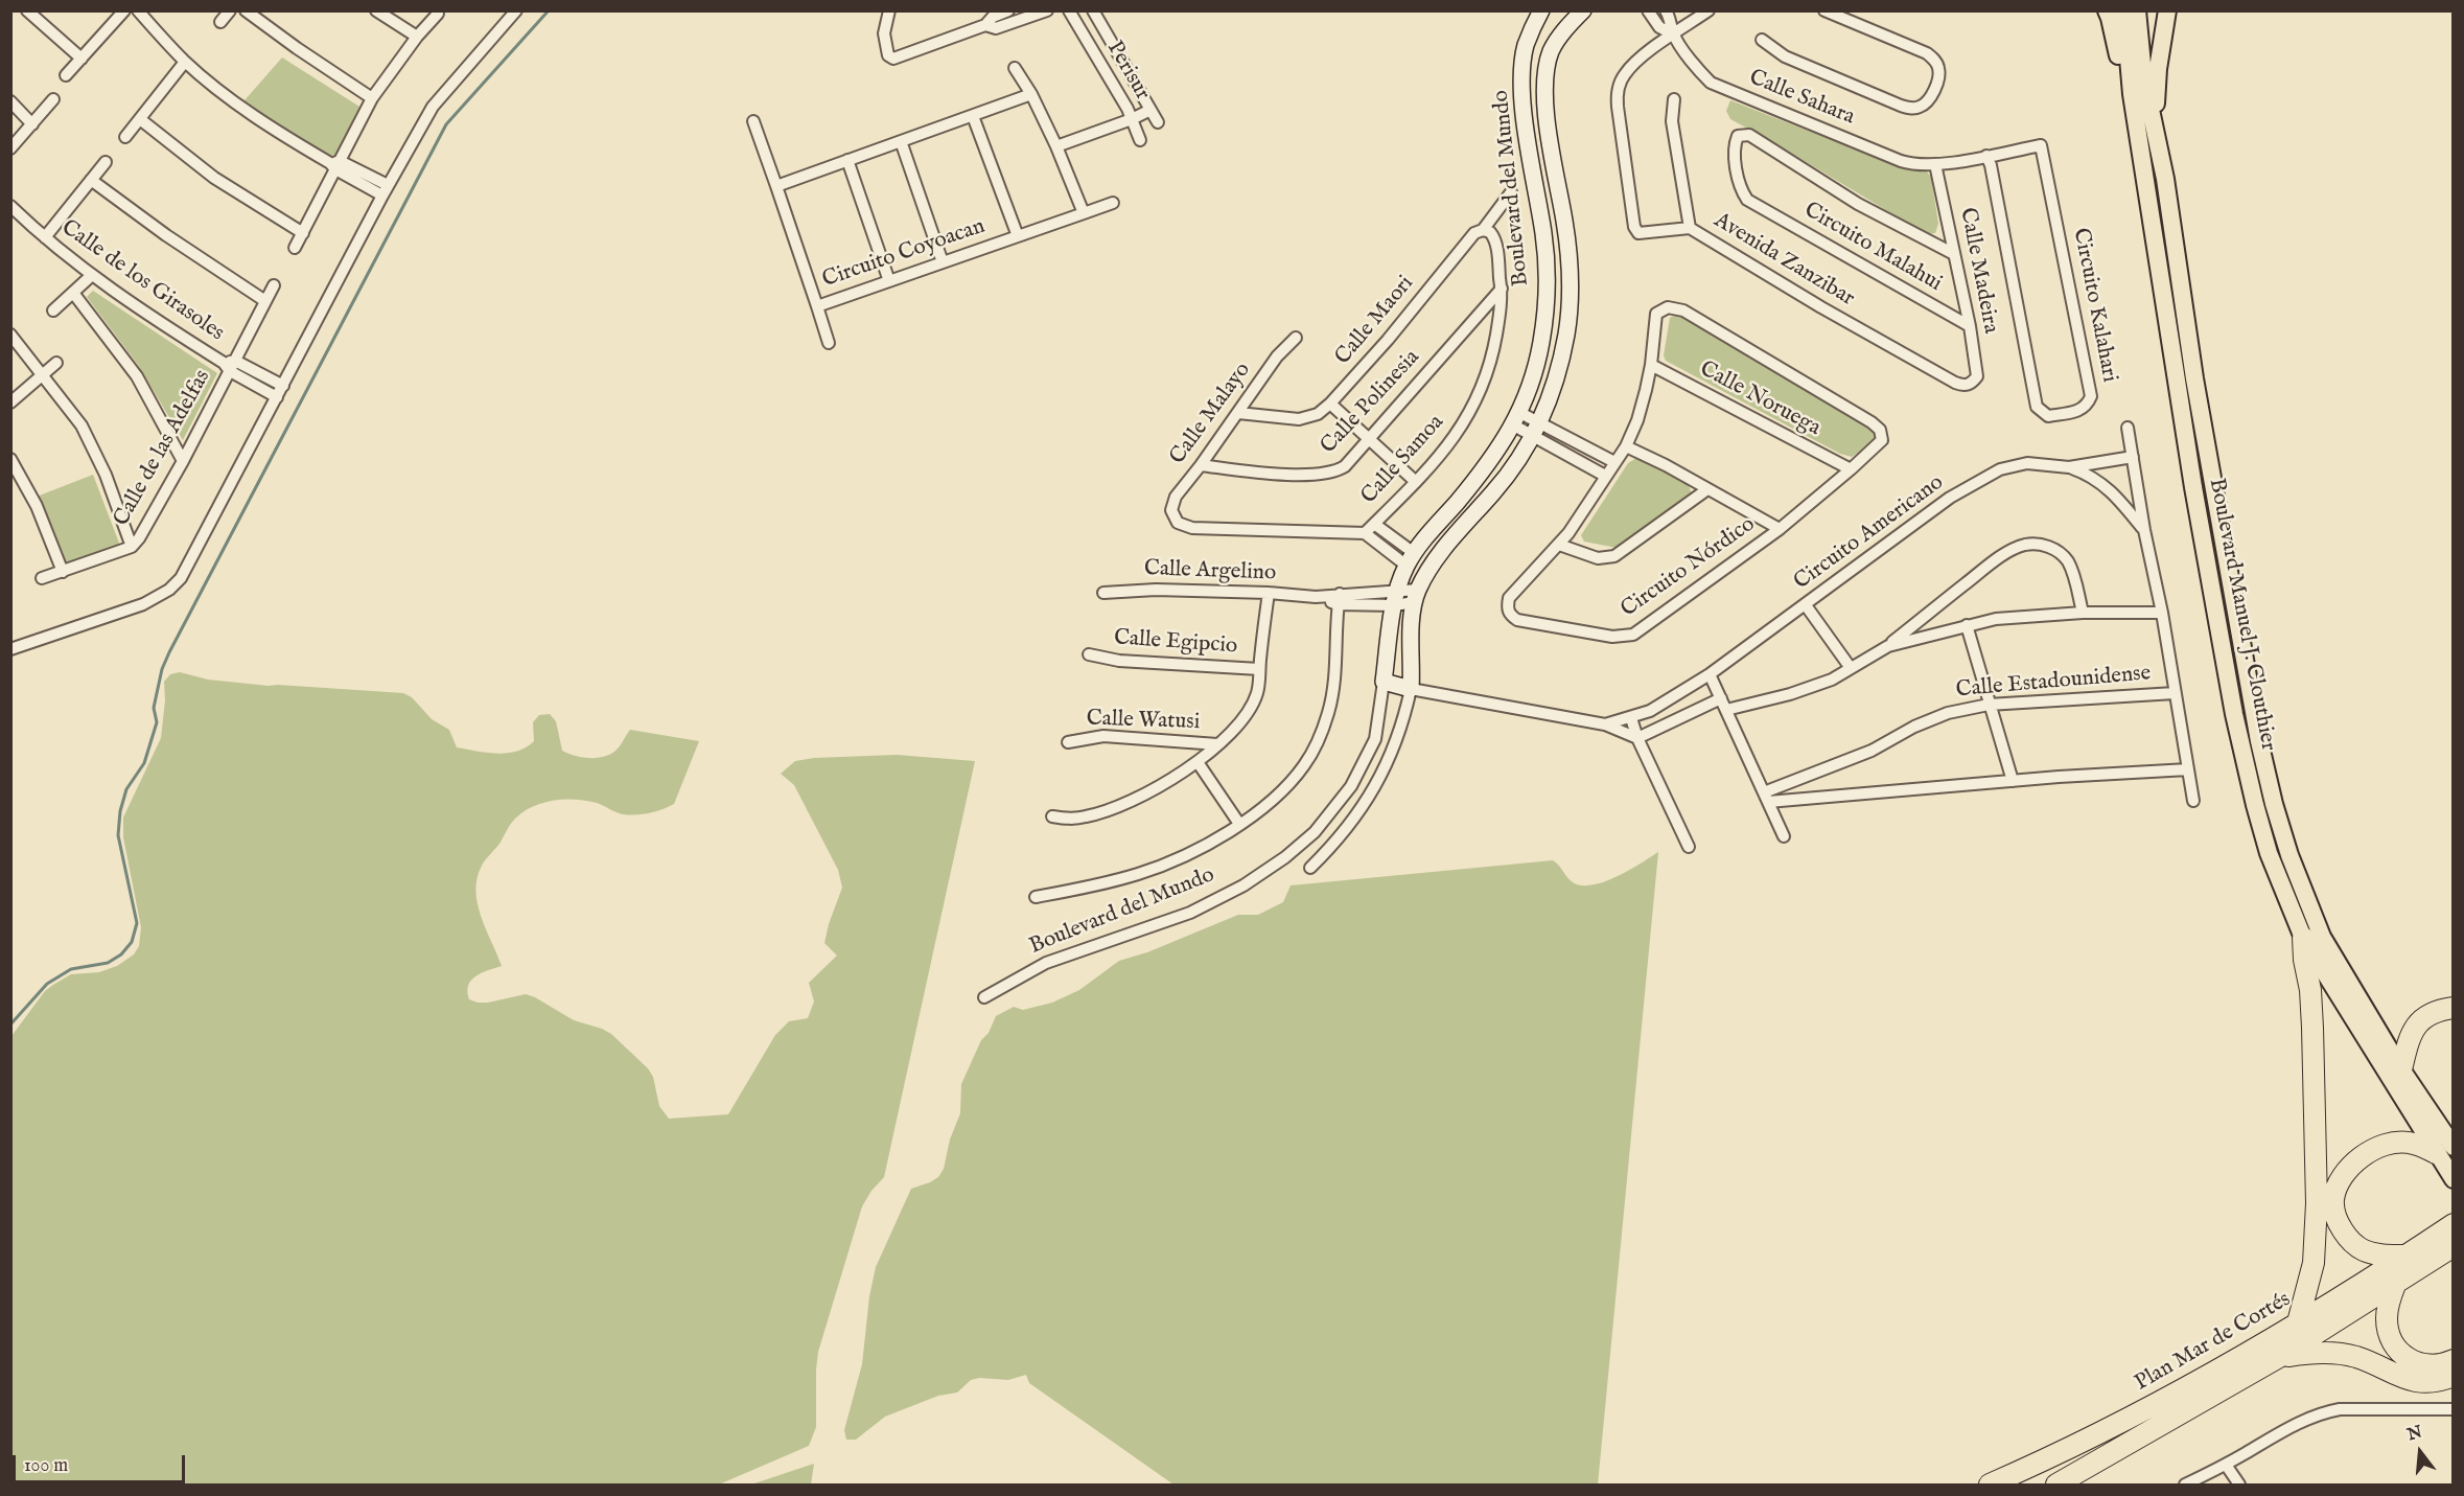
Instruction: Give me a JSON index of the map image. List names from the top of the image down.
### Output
{
  "streets": {
    "highway": ["Plan Mar de Cortés"],
    "main road": ["Boulevard Manuel J. Clouthier"],
    "street": [
      "Perisur",
      "Calle Sahara",
      "Boulevard del Mundo",
      "Circuito Malahui",
      "Circuito Coyoacan",
      "Avenida Zanzibar",
      "Calle Madeira",
      "Calle de los Girasoles",
      "Circuito Kalahari",
      "Calle Maori",
      "Calle Noruega",
      "Calle Polinesia",
      "Calle Malayo",
      "Calle de las Adelfas",
      "Calle Samoa",
      "Circuito Americano",
      "Circuito Nórdico",
      "Calle Argelino",
      "Calle Egipcio",
      "Calle Estadounidense",
      "Calle Watusi"
    ]
  },
  "crossings": [
    ["Calle Sahara", "Avenida Zanzibar"],
    ["Calle Sahara", "Calle Madeira"],
    ["Calle Sahara", "Circuito Kalahari"],
    ["Boulevard del Mundo", "Calle Argelino"],
    ["Circuito Malahui", "Calle Madeira"],
    ["Avenida Zanzibar", "Calle Madeira"],
    ["Calle Madeira", "Circuito Kalahari"],
    ["Calle de los Girasoles", "Calle de las Adelfas"],
    ["Calle Maori", "Calle Malayo"],
    ["Calle Maori", "Calle Samoa"],
    ["Calle Noruega", "Circuito Nórdico"],
    ["Calle Polinesia", "Calle Malayo"],
    ["Calle Polinesia", "Calle Samoa"],
    ["Calle Malayo", "Calle Samoa"],
    ["Circuito Americano", "Calle Estadounidense"]
  ],
  "scale_bar": "100 m",
  "north": "top"
}
